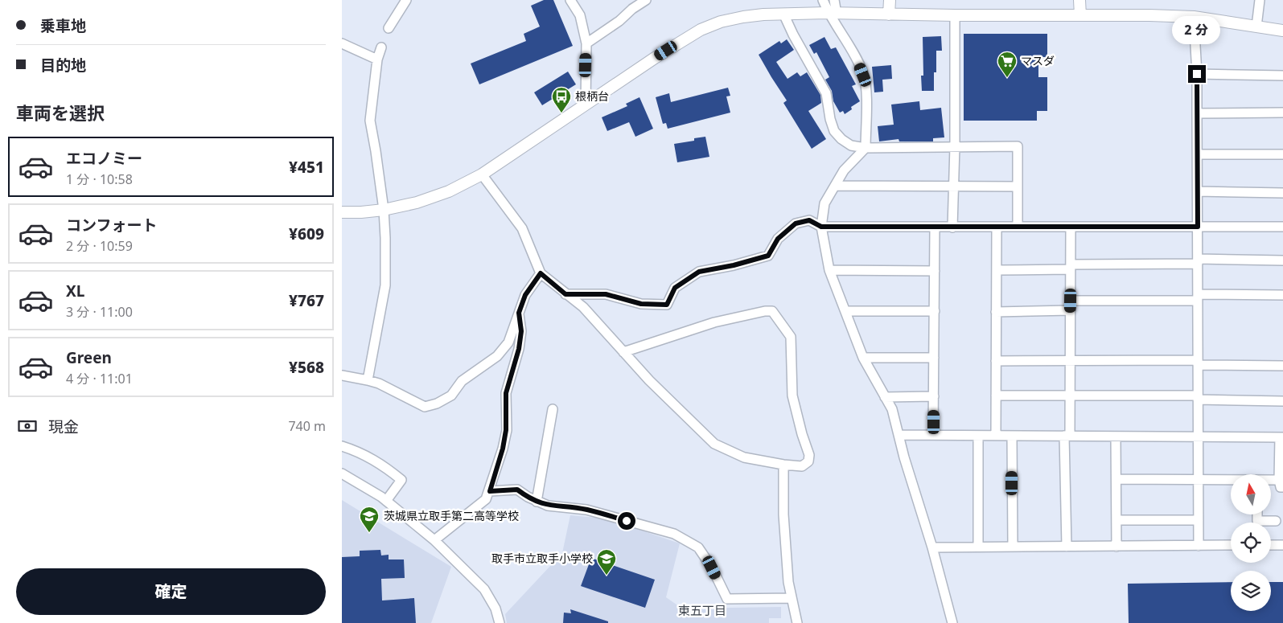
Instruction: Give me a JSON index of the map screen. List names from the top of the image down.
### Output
{
  "districts": ["東五丁目"],
  "places": {
    "supermarket": ["マスダ"],
    "bus stop": ["根柄台"],
    "school or university": ["茨城県立取手第二高等学校", "取手市立取手小学校"]
  },
  "north": "top",
  "page": {
    "banner": ["乗車地", "目的地"],
    "bubble": "2 分",
    "heading": "車両を選択",
    "list": [
      {
        "name": "エコノミー",
        "note": "1 分 · 10:58",
        "value": "¥451"
      },
      {
        "name": "コンフォート",
        "note": "2 分 · 10:59",
        "value": "¥609"
      },
      {
        "name": "XL",
        "note": "3 分 · 11:00",
        "value": "¥767"
      },
      {
        "name": "Green",
        "note": "4 分 · 11:01",
        "value": "¥568"
      }
    ],
    "pay": ["現金", "740 m"],
    "buttons": "確定"
  }
}
